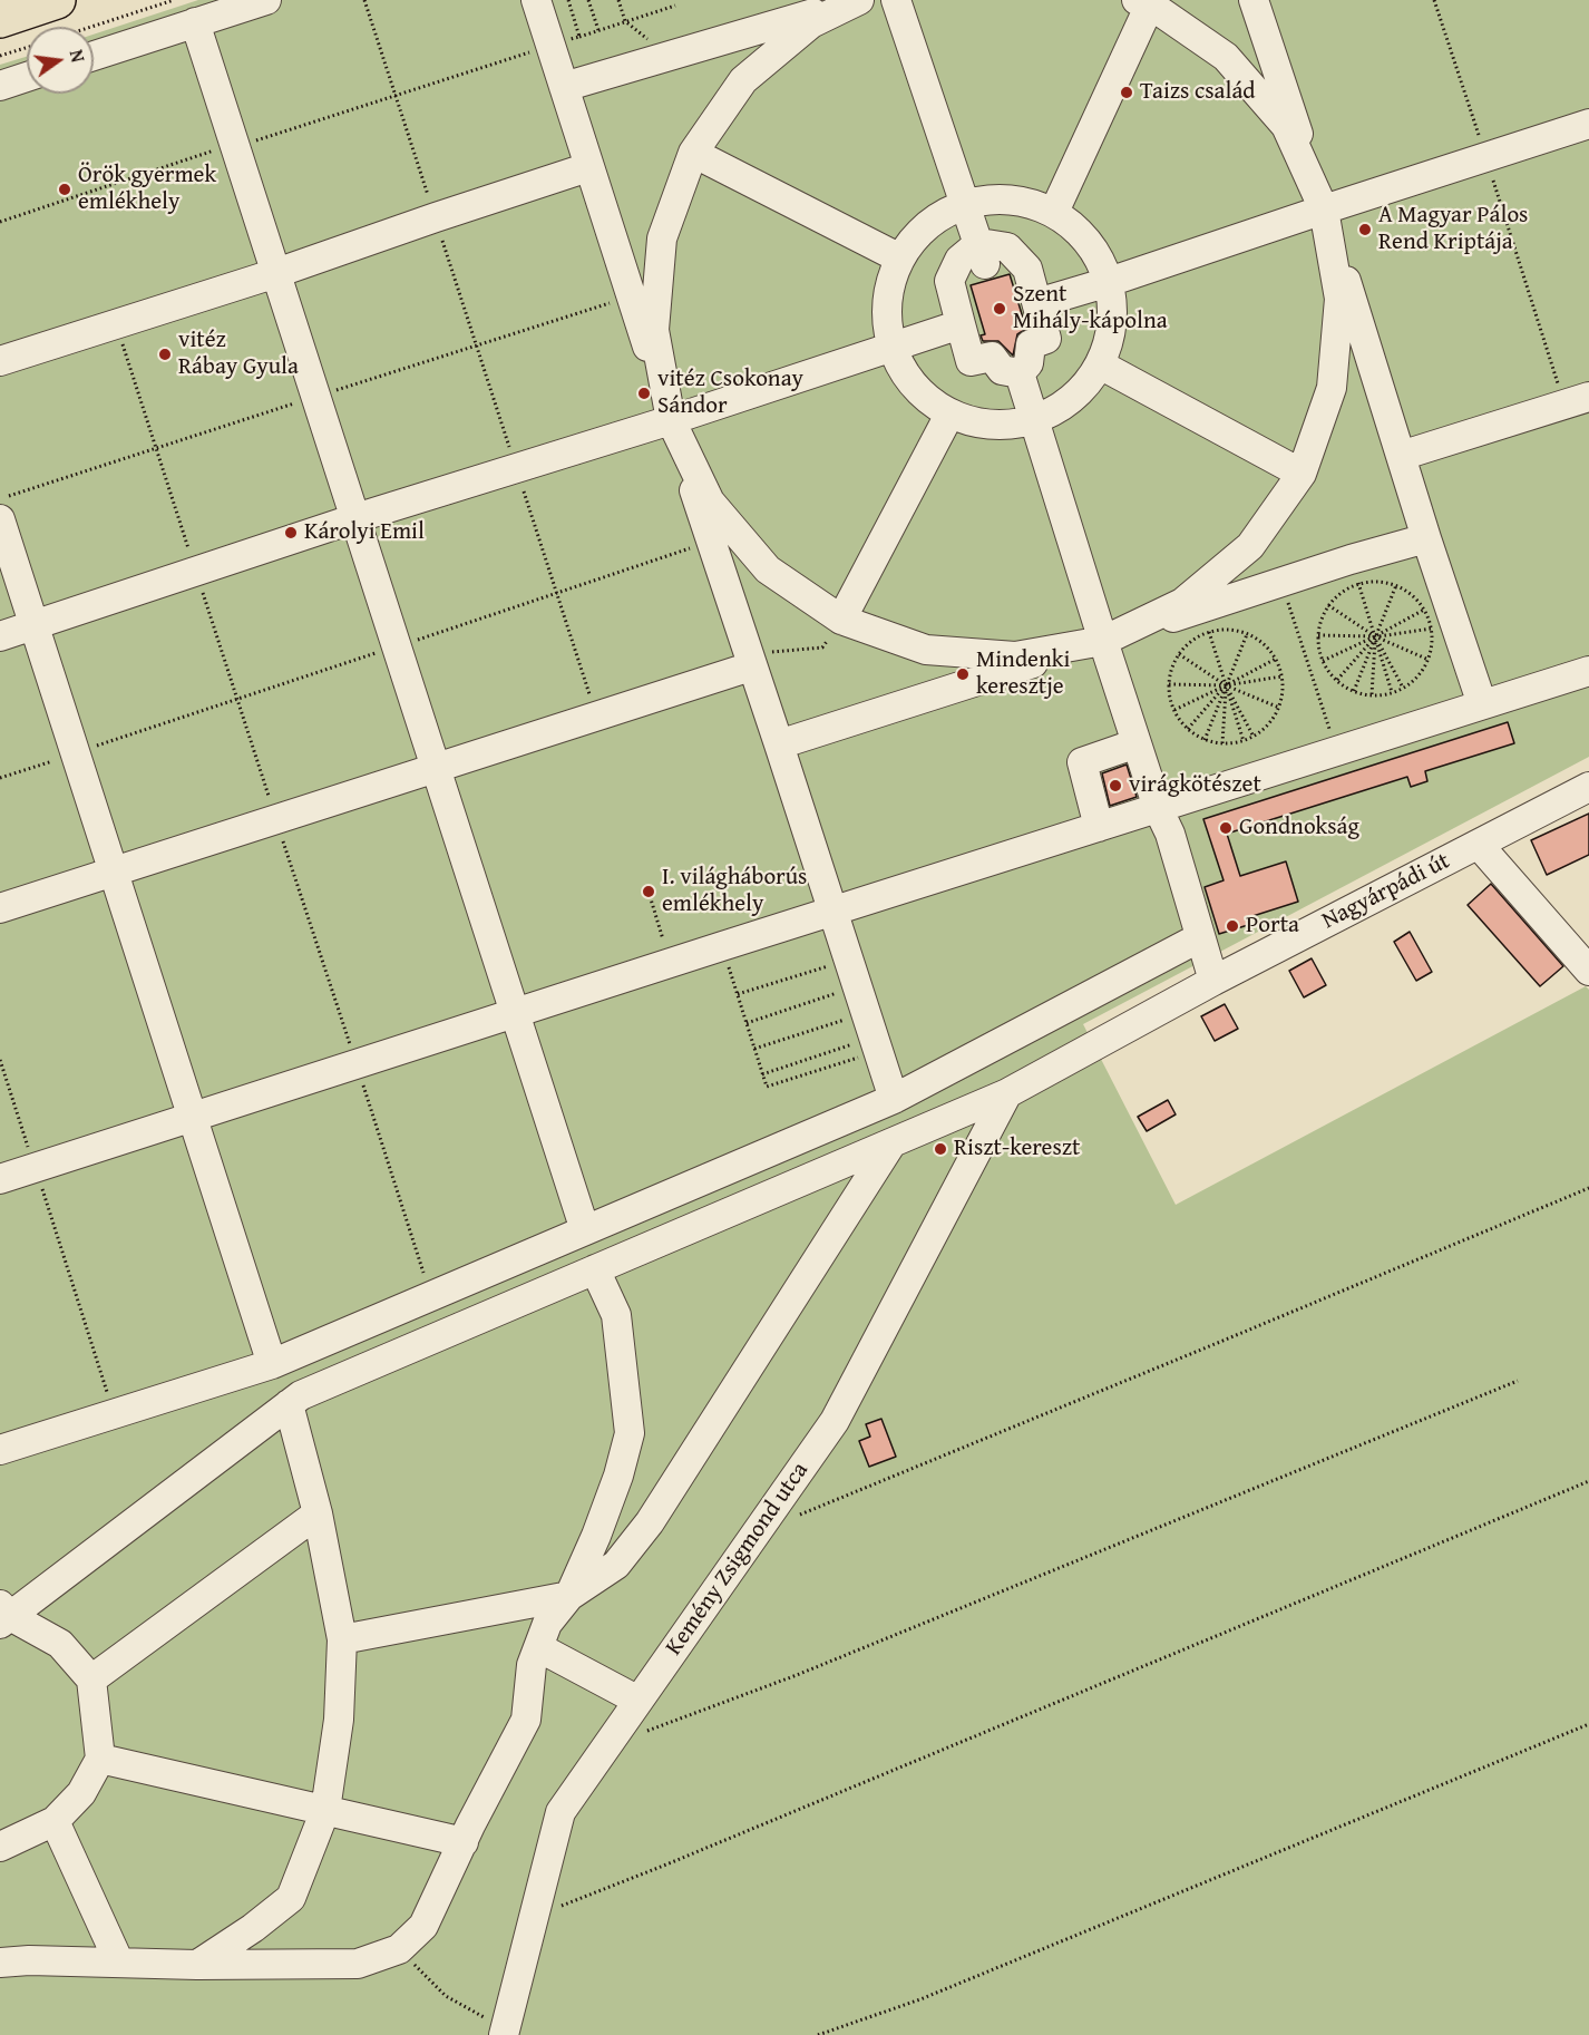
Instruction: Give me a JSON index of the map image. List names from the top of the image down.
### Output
{
  "streets": {
    "street": ["Nagyárpádi út", "Kemény Zsigmond utca"]
  },
  "crossings": [
    ["Nagyárpádi út", "Kemény Zsigmond utca"]
  ],
  "places": [
    "Taizs család",
    "Örök gyermek emlékhely",
    "A Magyar Pálos Rend Kriptája",
    "Szent Mihály-kápolna",
    "vitéz Rábay Gyula",
    "vitéz Csokonay Sándor",
    "Károlyi Emil",
    "Mindenki keresztje",
    "virágkötészet",
    "Gondnokság",
    "I. világháborús emlékhely",
    "Porta",
    "Riszt-kereszt"
  ],
  "north": "right"
}
